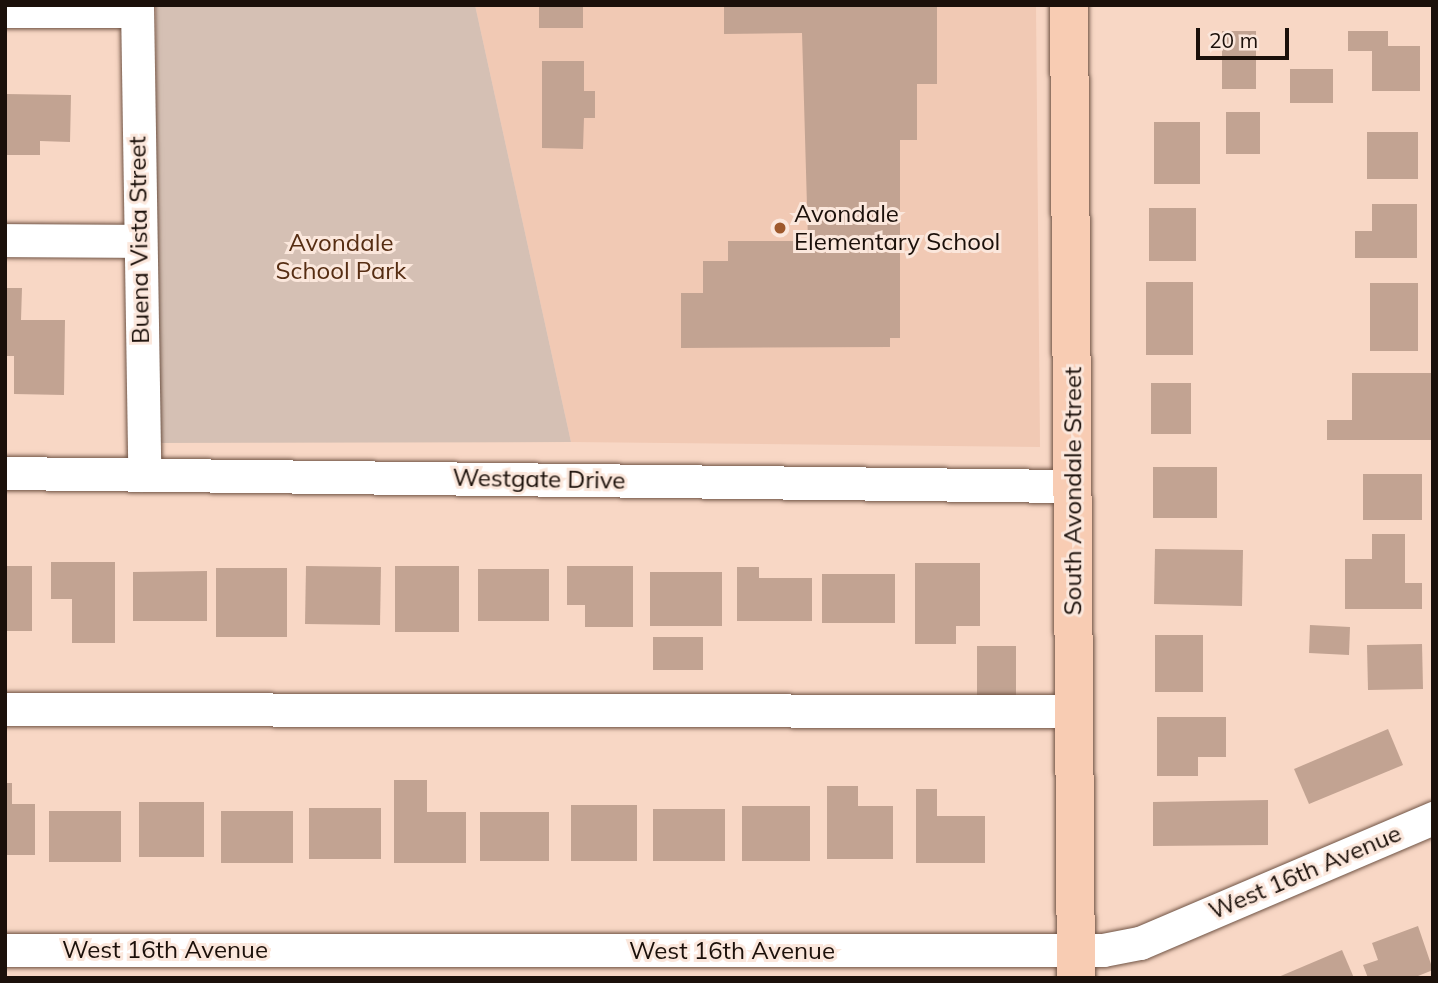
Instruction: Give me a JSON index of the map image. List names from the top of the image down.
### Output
{
  "streets": {
    "main road": ["South Avondale Street"],
    "street": ["Buena Vista Street", "Westgate Drive", "West 16th Avenue"]
  },
  "crossings": [
    ["Buena Vista Street", "Westgate Drive"],
    ["Westgate Drive", "South Avondale Street"],
    ["South Avondale Street", "West 16th Avenue"]
  ],
  "parks": ["Avondale School Park"],
  "places": ["Avondale Elementary School"],
  "scale_bar": "20 m"
}
